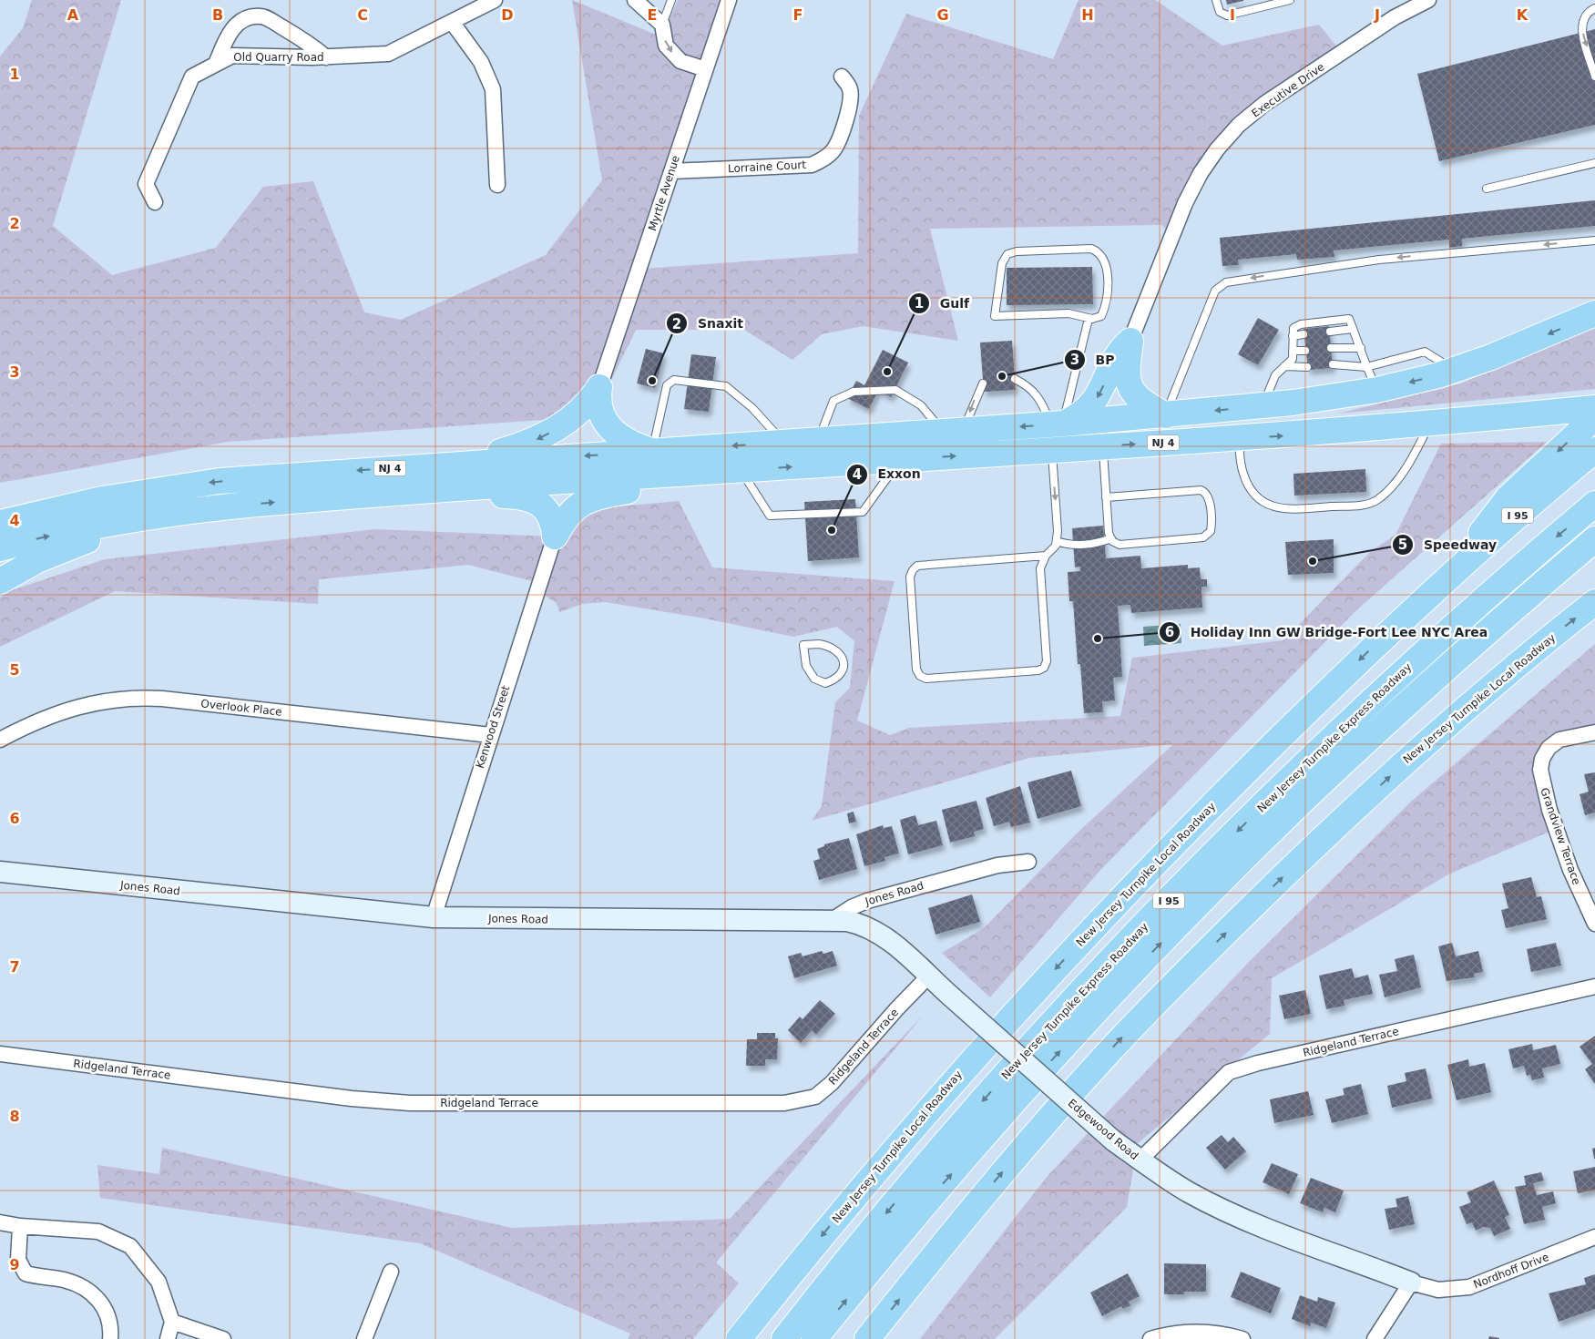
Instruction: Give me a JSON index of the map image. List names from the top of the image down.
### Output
{
  "streets": {
    "highway": [
      "NJ 4",
      "I 95",
      "New Jersey Turnpike Local Roadway",
      "New Jersey Turnpike Express Roadway"
    ],
    "street": [
      "Old Quarry Road",
      "Executive Drive",
      "Lorraine Court",
      "Myrtle Avenue",
      "Overlook Place",
      "Kenwood Street",
      "Grandview Terrace",
      "Jones Road",
      "Ridgeland Terrace",
      "Edgewood Road",
      "Nordhoff Drive"
    ]
  },
  "crossings": [
    ["Lorraine Court", "Myrtle Avenue"],
    ["Overlook Place", "Kenwood Street"],
    ["Kenwood Street", "Jones Road"],
    ["Jones Road", "Edgewood Road"],
    ["Ridgeland Terrace", "Edgewood Road"],
    ["Edgewood Road", "Nordhoff Drive"]
  ],
  "places": [
    "Gulf",
    "BP",
    "Snaxit",
    "Exxon",
    "Speedway",
    "Holiday Inn GW Bridge-Fort Lee NYC Area"
  ],
  "grid": {
    "columns": [
      "A",
      "B",
      "C",
      "D",
      "E",
      "F",
      "G",
      "H",
      "I",
      "J",
      "K"
    ],
    "rows": [
      "1",
      "2",
      "3",
      "4",
      "5",
      "6",
      "7",
      "8",
      "9"
    ]
  }
}
